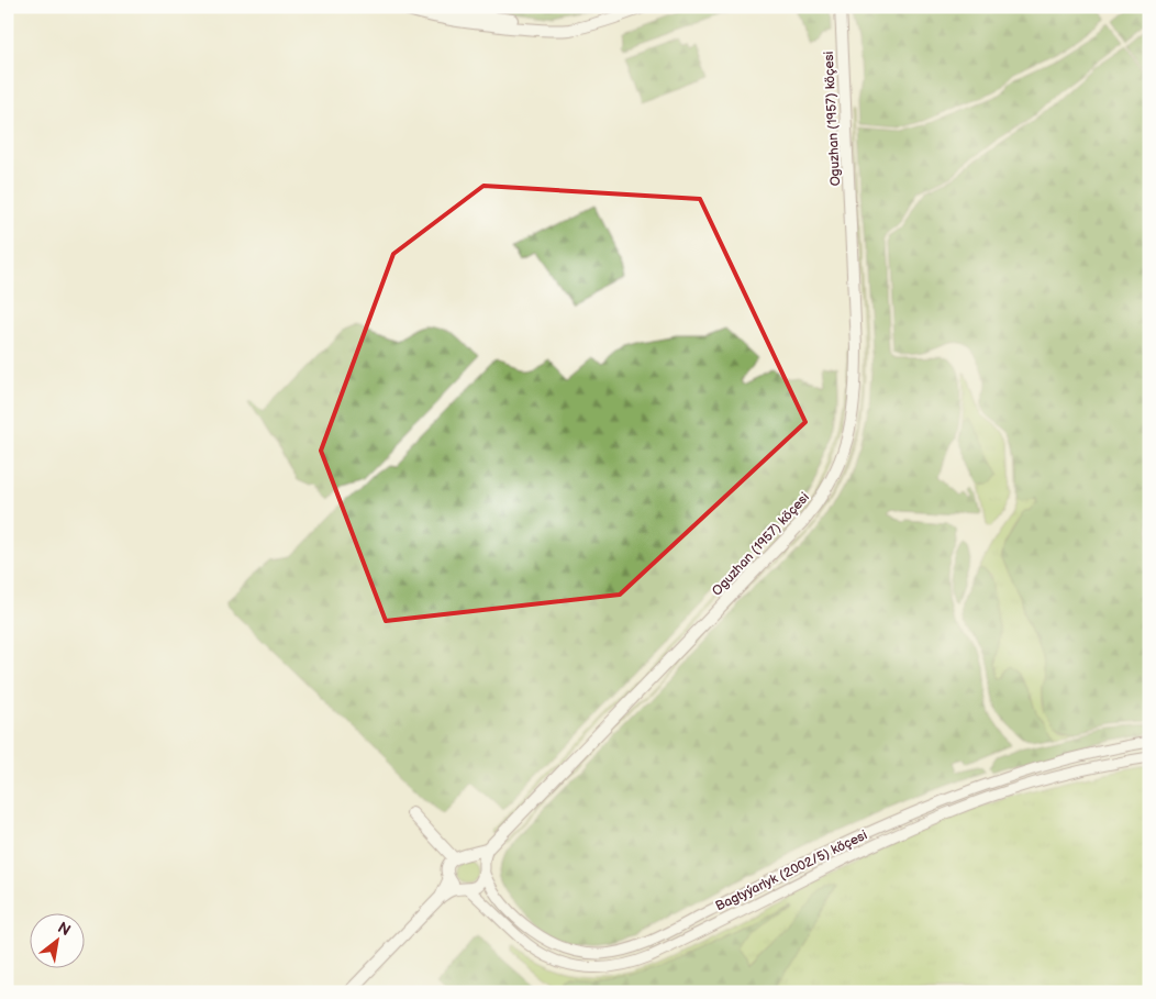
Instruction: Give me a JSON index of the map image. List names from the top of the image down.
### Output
{
  "streets": {
    "main road": ["Oguzhan (1957) köçesi"],
    "street": ["Bagtyýarlyk (2002/5) köçesi"]
  },
  "crossings": [
    ["Oguzhan (1957) köçesi", "Bagtyýarlyk (2002/5) köçesi"]
  ],
  "north": "top right"
}
